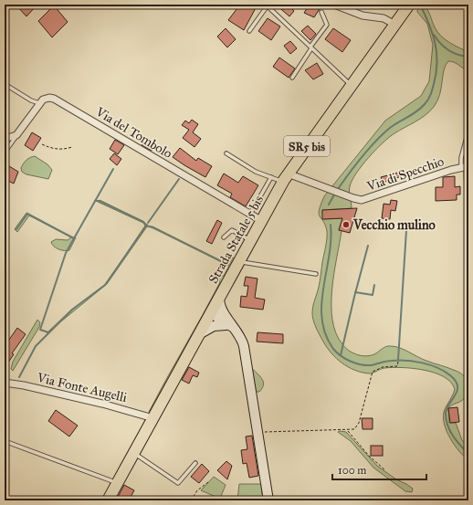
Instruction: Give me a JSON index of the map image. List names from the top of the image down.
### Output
{
  "streets": {
    "main road": ["SR5 bis", "Strada Statale 5 bis"],
    "street": ["Via del Tombolo", "Via di Specchio", "Via Fonte Augelli"]
  },
  "crossings": [
    ["Via del Tombolo", "Strada Statale 5 bis"],
    ["Via di Specchio", "Strada Statale 5 bis"],
    ["Strada Statale 5 bis", "Via Fonte Augelli"]
  ],
  "places": ["Vecchio mulino"],
  "scale_bar": "100 m"
}
